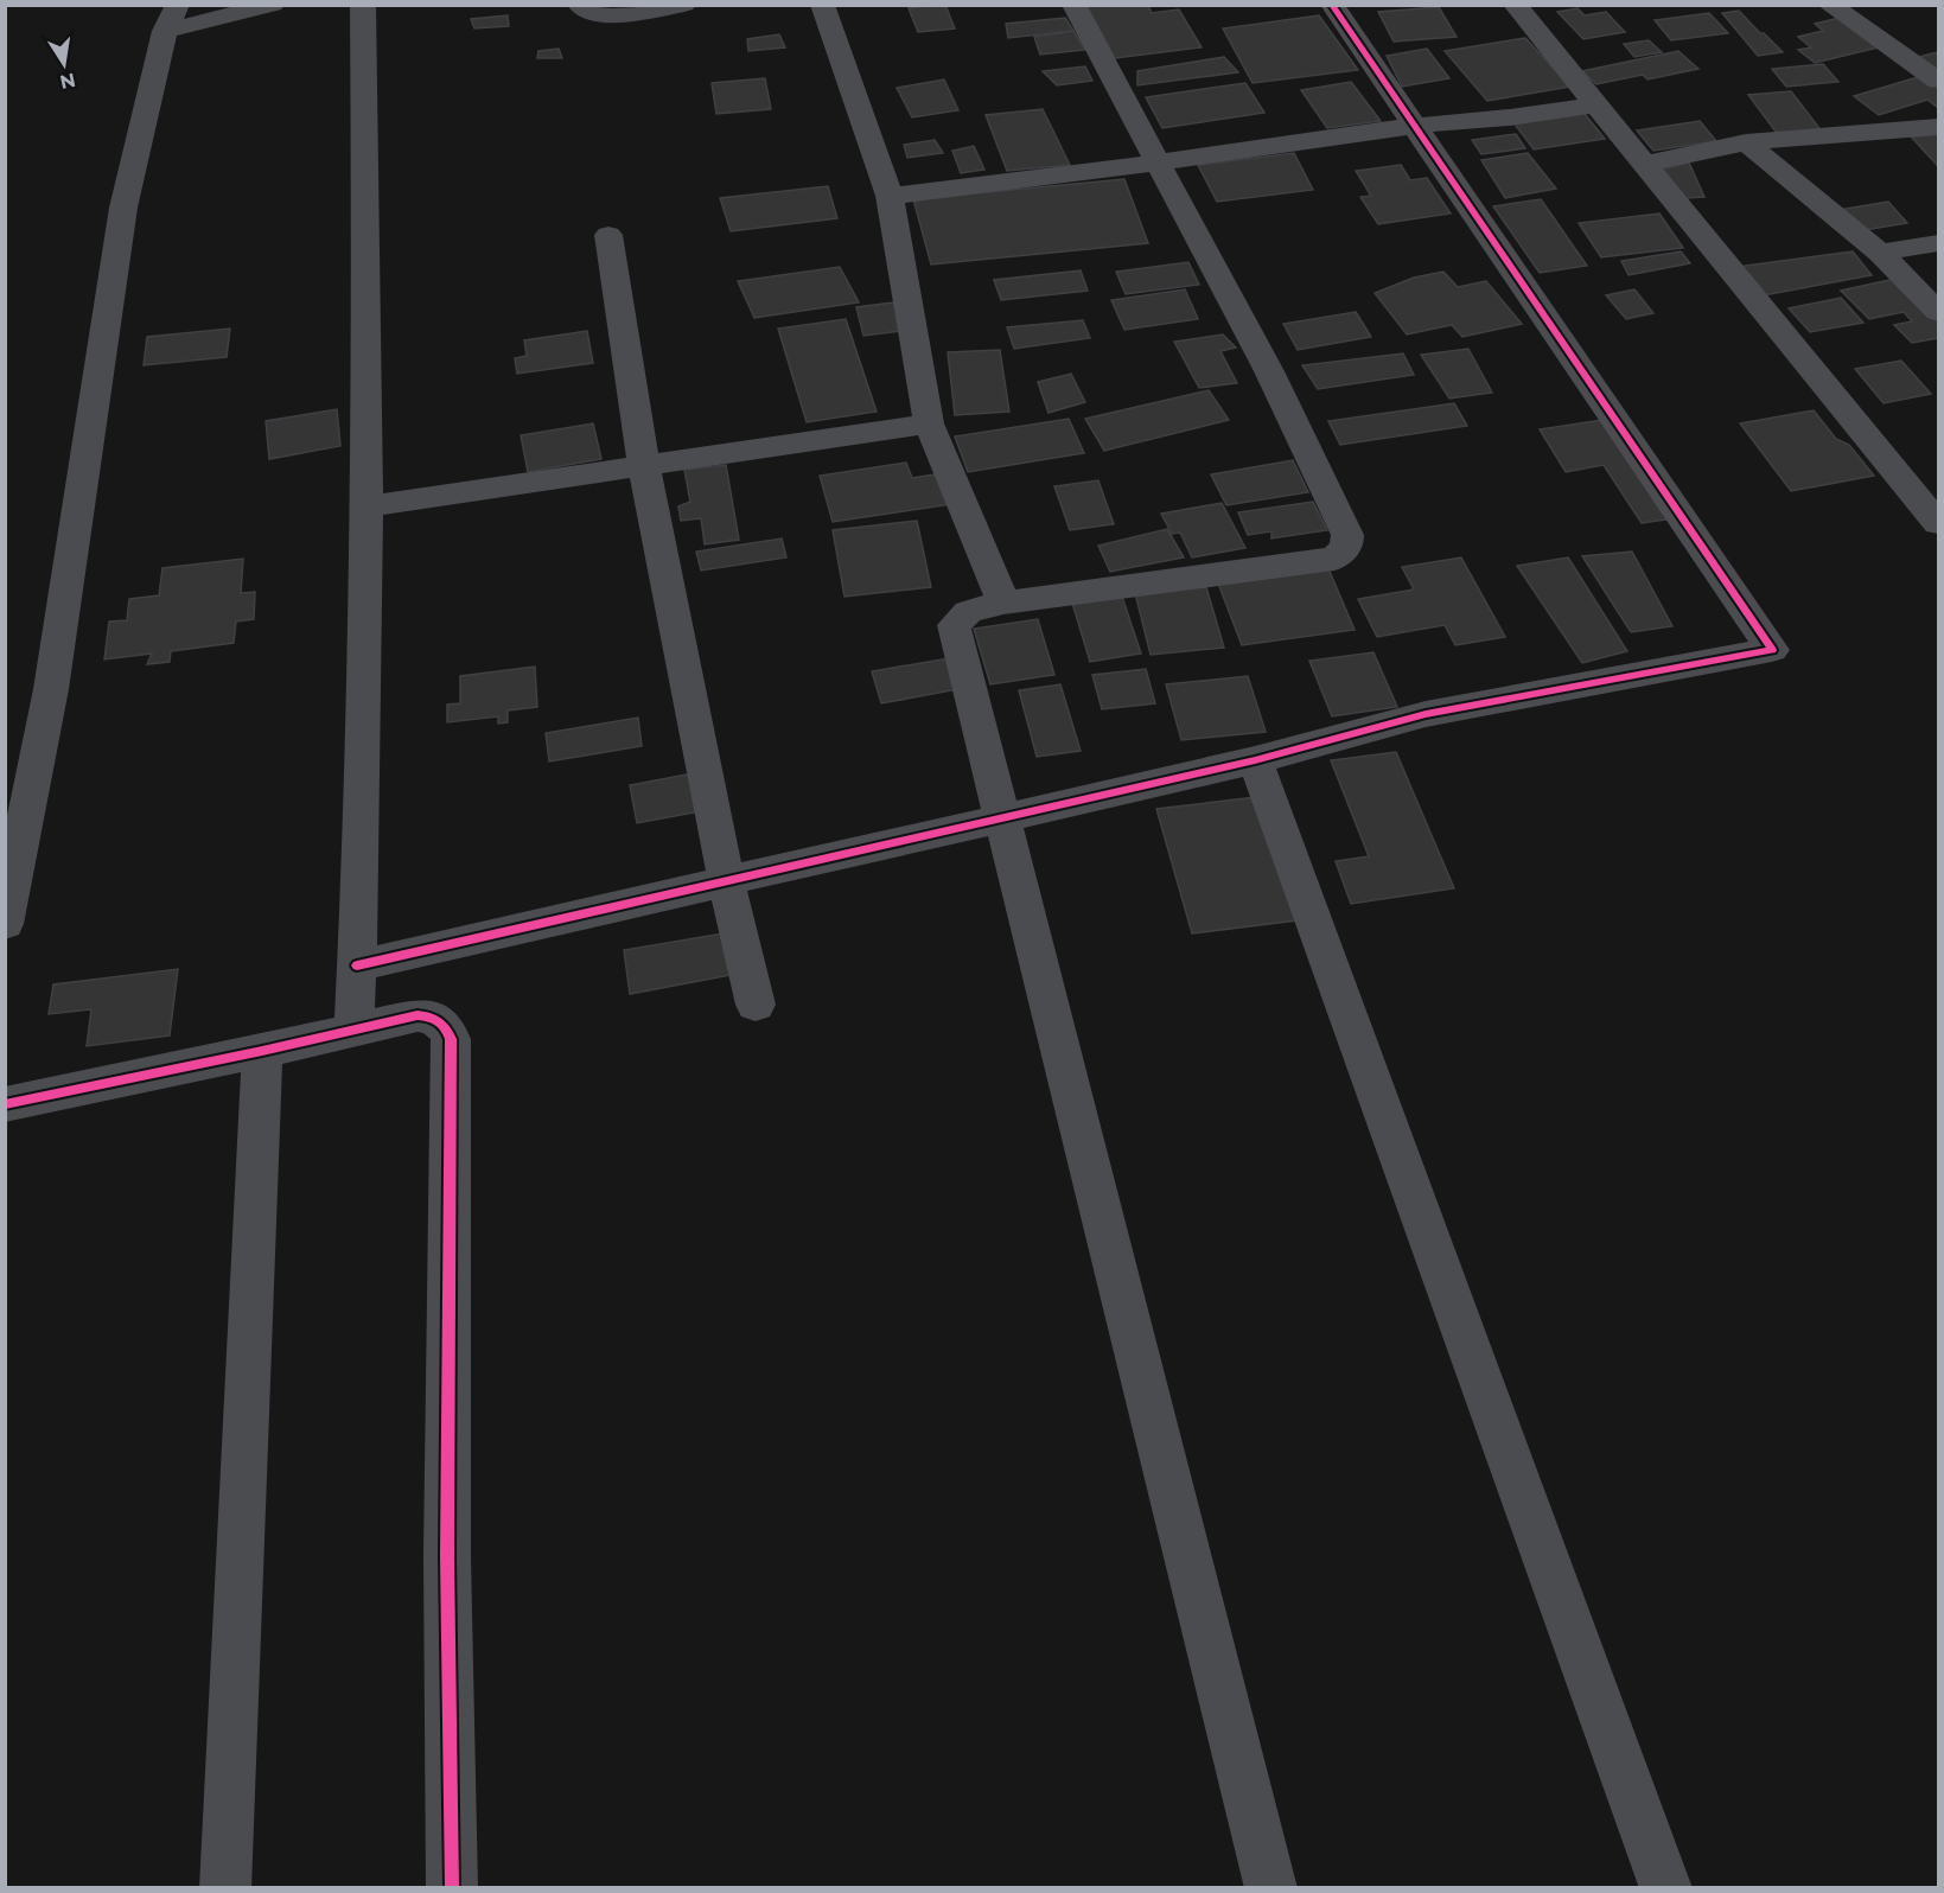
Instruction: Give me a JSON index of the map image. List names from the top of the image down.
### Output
{
  "north": "bottom"
}
